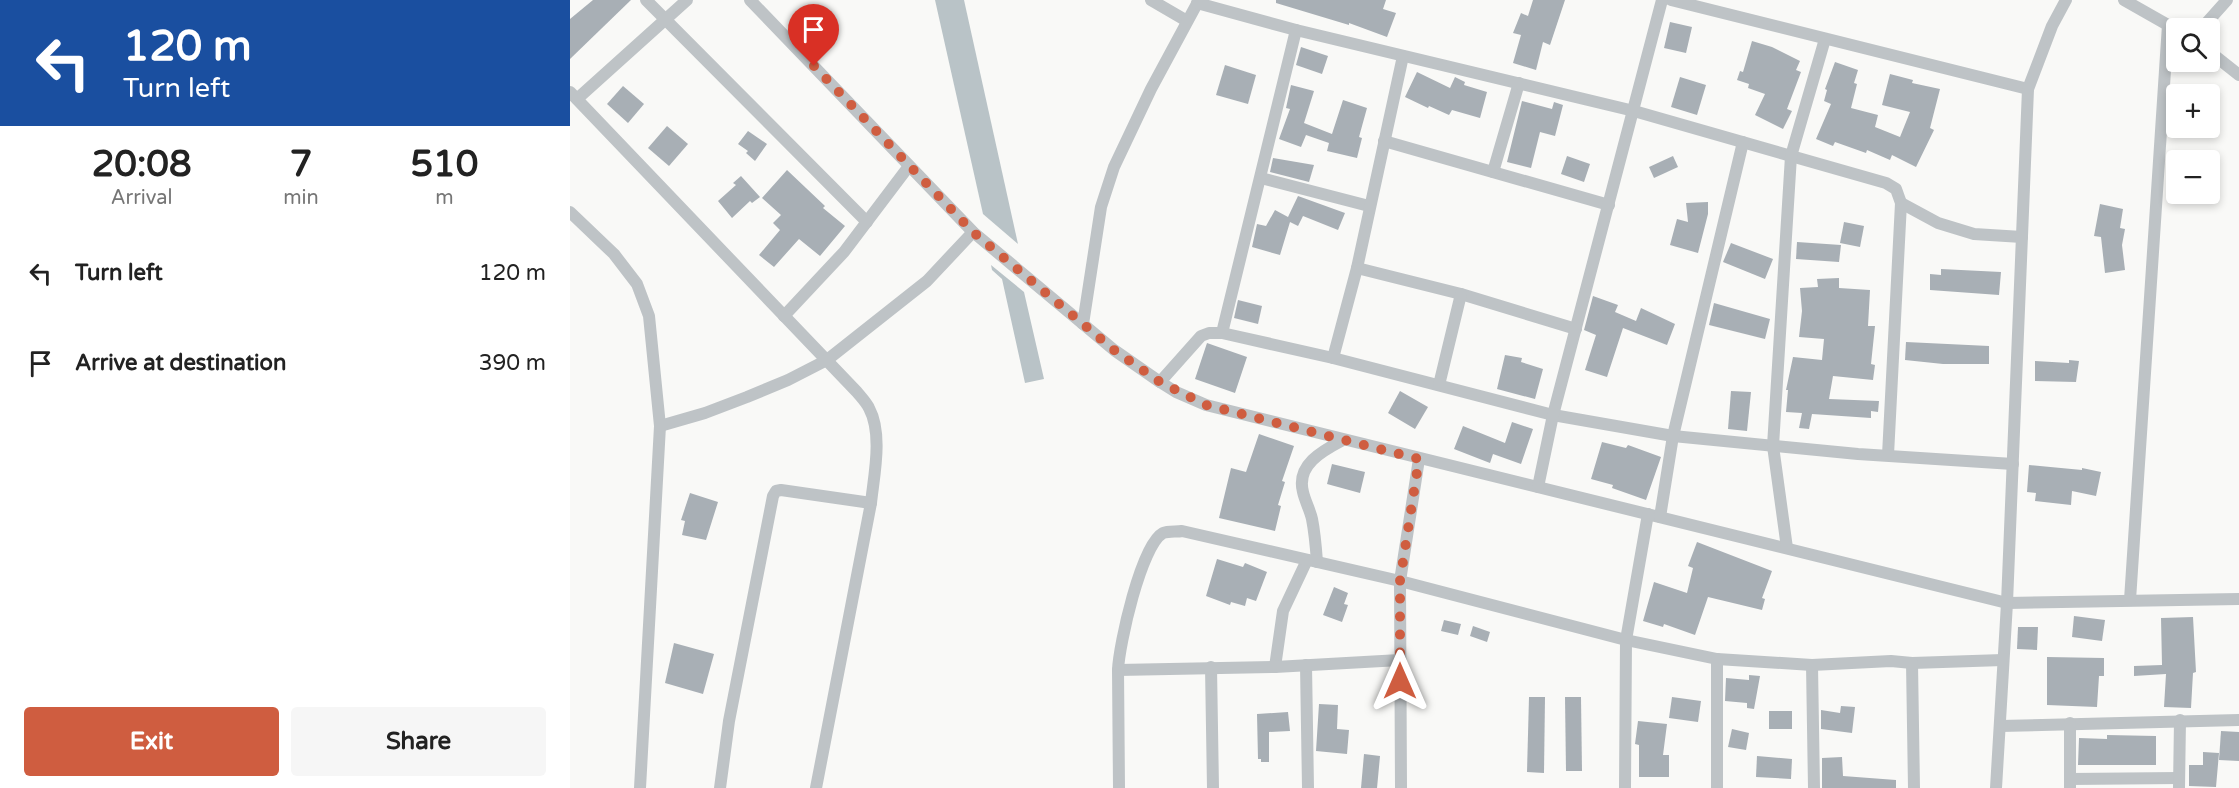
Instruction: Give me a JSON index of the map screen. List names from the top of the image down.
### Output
{
  "page": {
    "turn": ["120 m", "Turn left"],
    "map_buttons": ["+", "−"],
    "eta": [
      "20:08",
      "Arrival",
      "7",
      "min",
      "510",
      "m"
    ],
    "list": [
      {
        "name": "Turn left",
        "value": "120 m"
      },
      {
        "name": "Arrive at destination",
        "value": "390 m"
      }
    ],
    "buttons": ["Exit", "Share"]
  }
}
